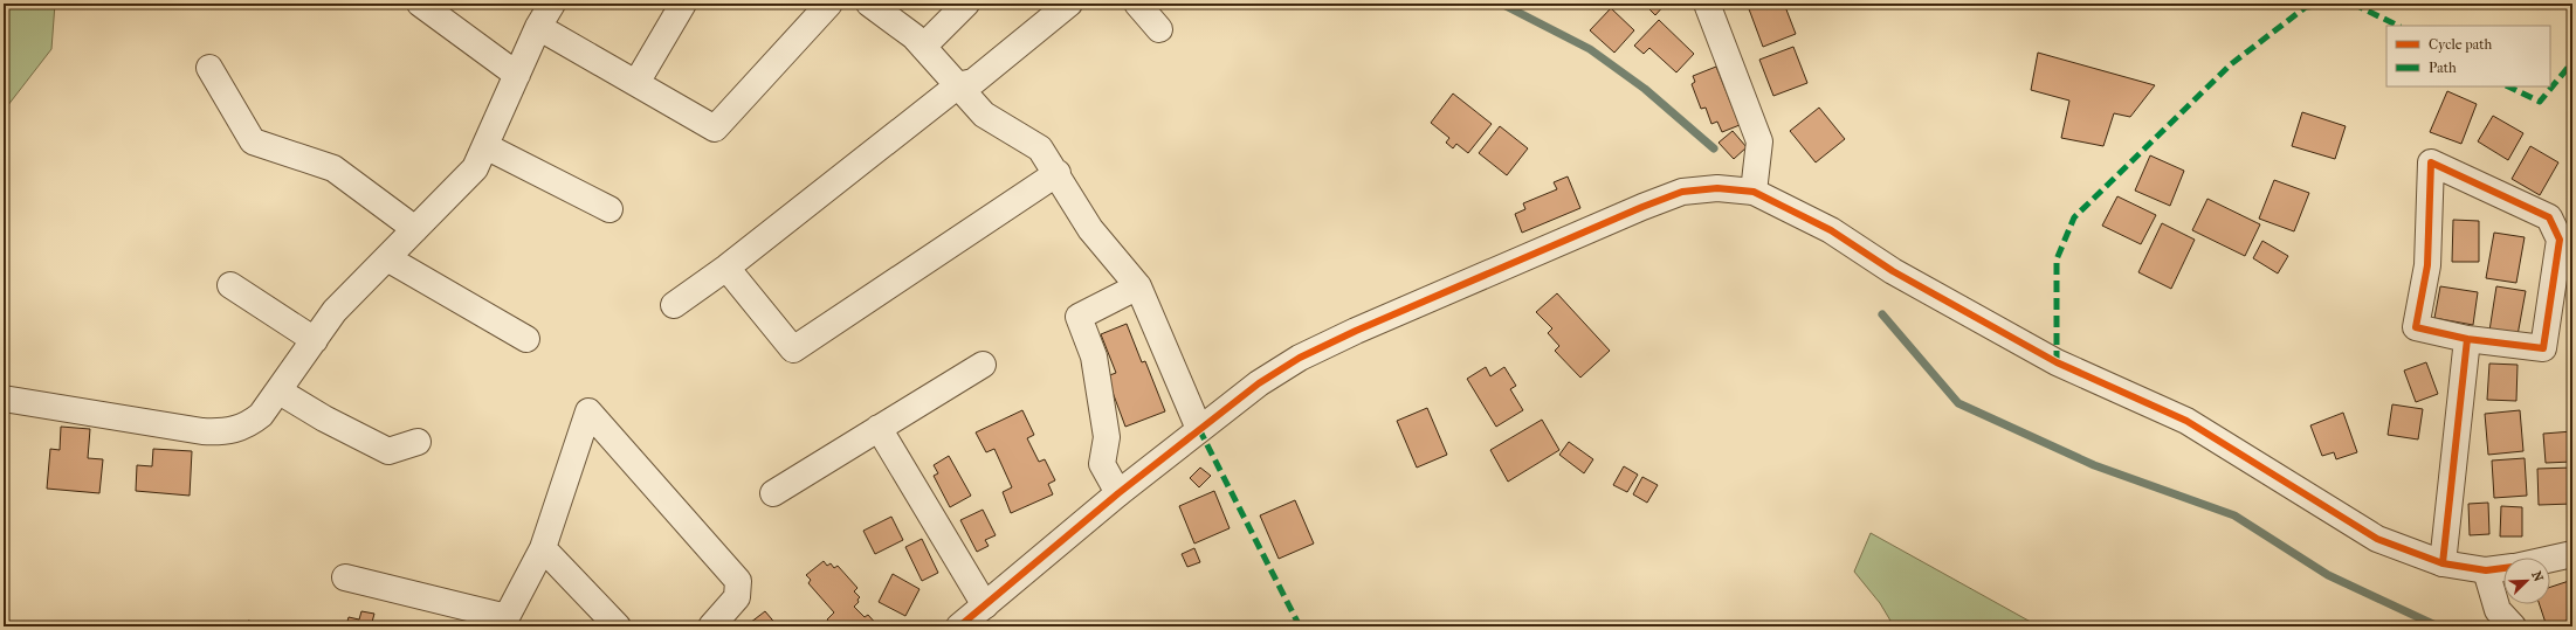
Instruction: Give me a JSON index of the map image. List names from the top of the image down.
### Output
{
  "legend": ["Cycle path", "Path"],
  "north": "top right"
}
